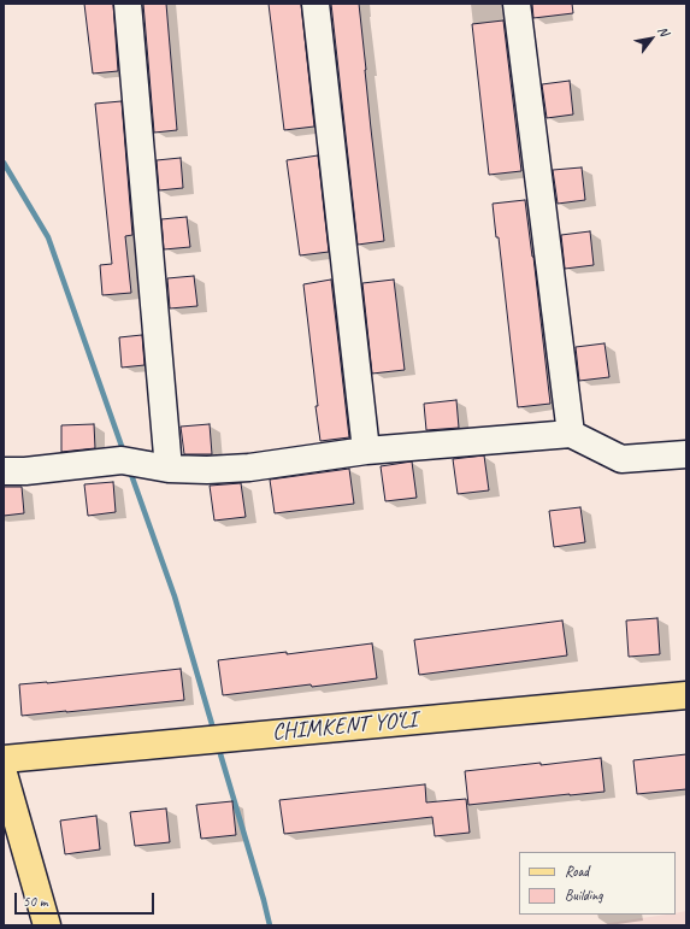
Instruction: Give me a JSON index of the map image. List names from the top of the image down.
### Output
{
  "streets": {
    "main road": ["CHIMKENT YO‘LI"]
  },
  "legend": ["Road", "Building"],
  "scale_bar": "50 m",
  "north": "top right"
}
